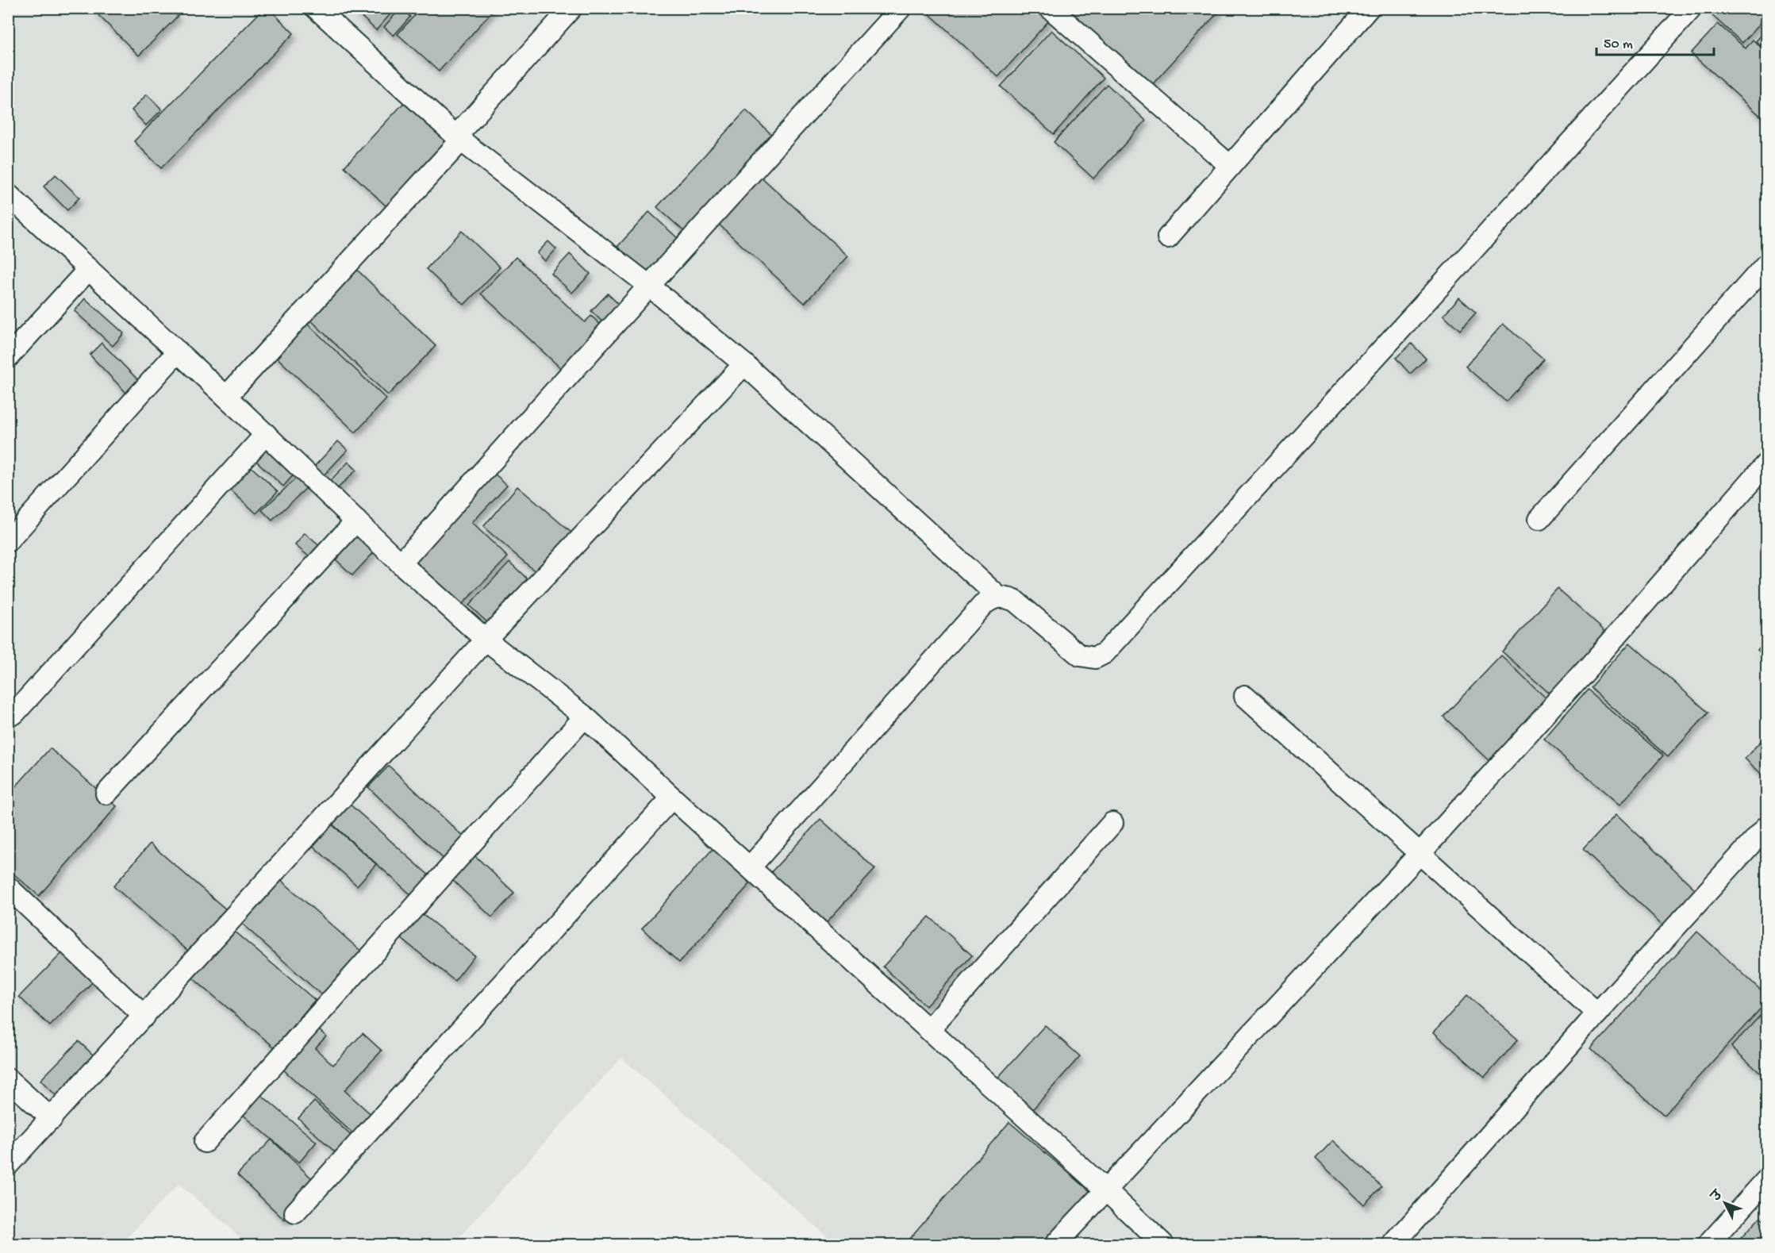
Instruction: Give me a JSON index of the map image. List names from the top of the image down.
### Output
{
  "scale_bar": "50 m",
  "north": "top left"
}
